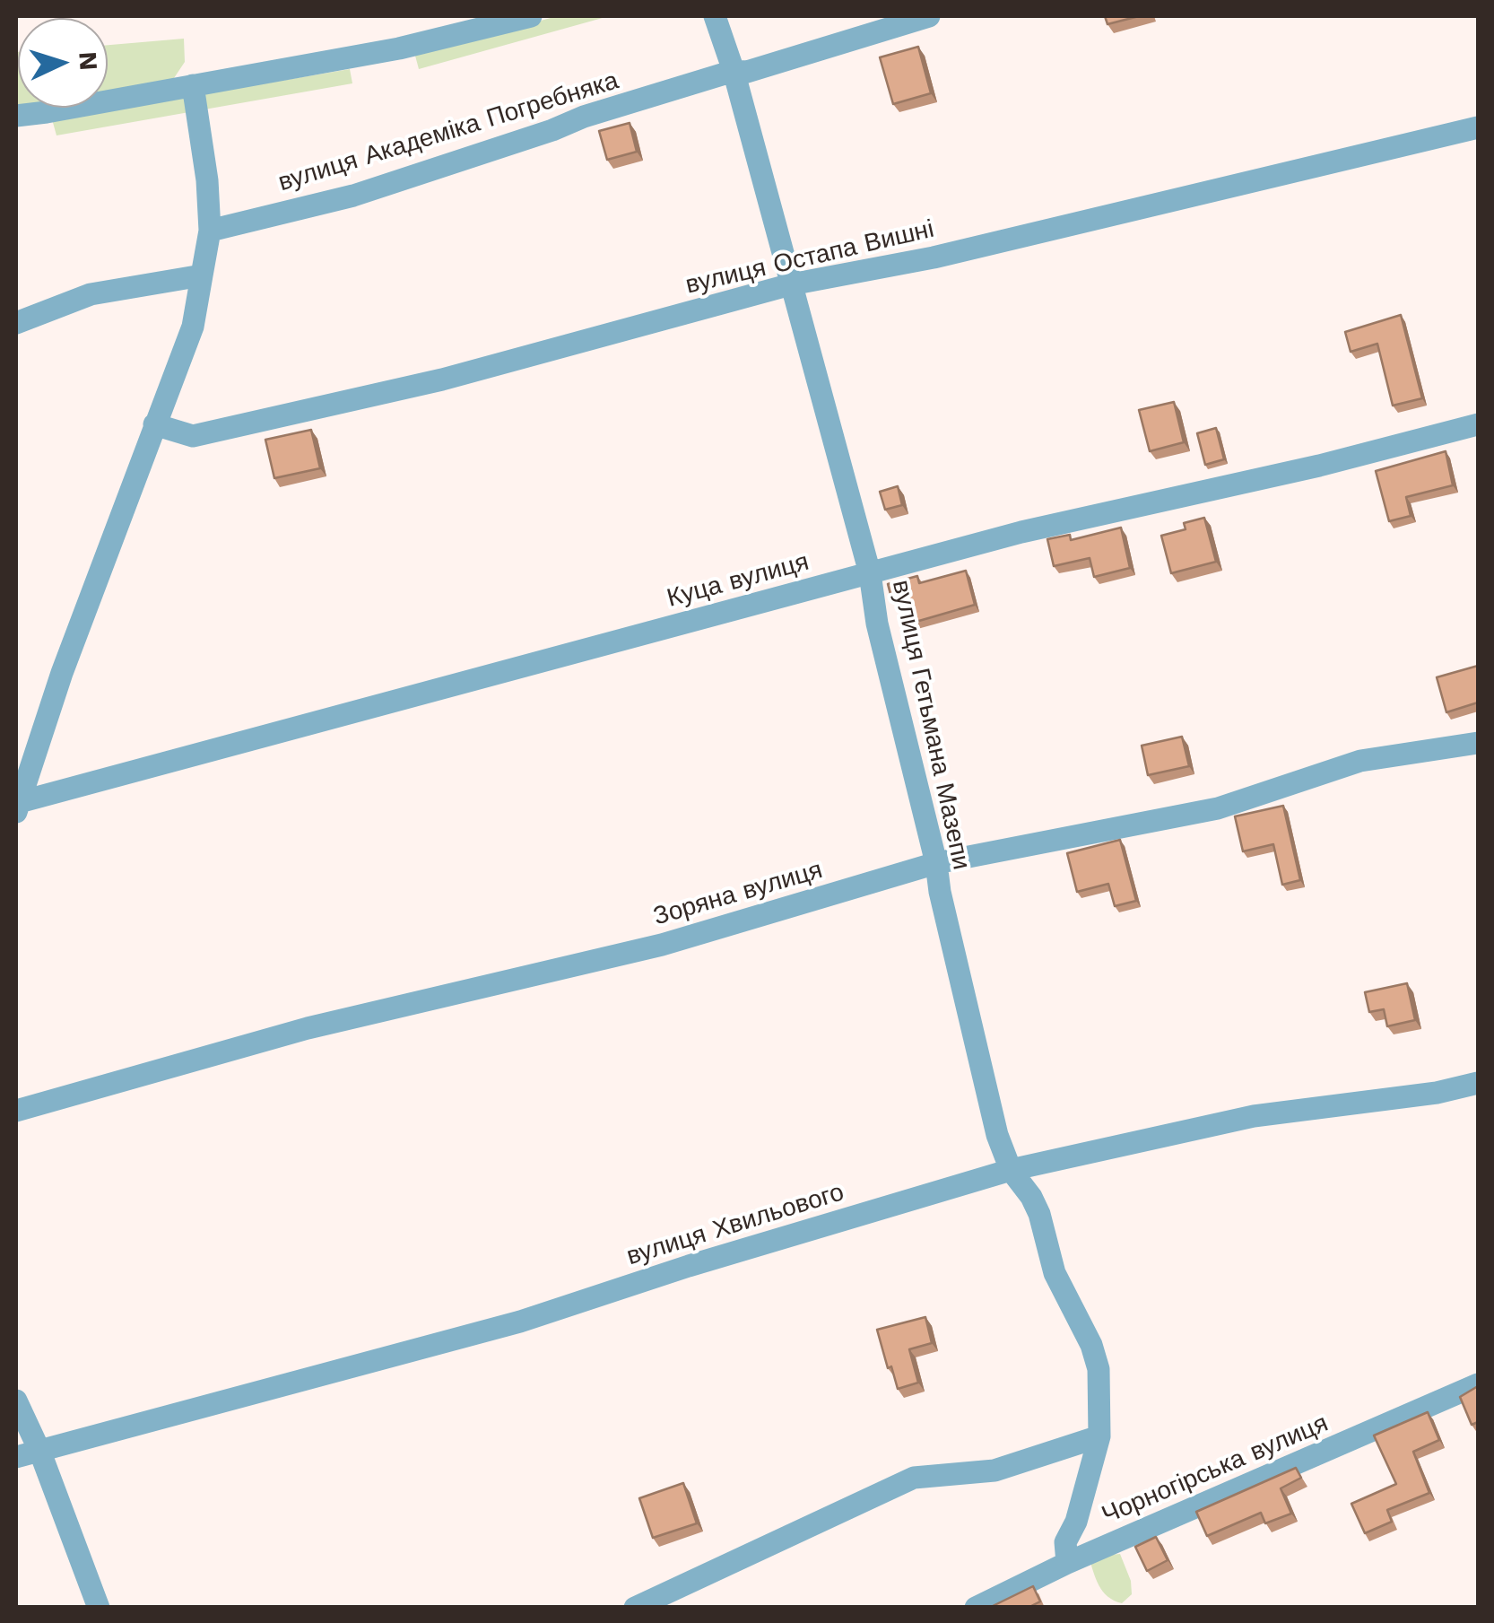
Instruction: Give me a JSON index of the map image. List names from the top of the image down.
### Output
{
  "streets": {
    "street": [
      "вулиця Академіка Погребняка",
      "вулиця Остапа Вишні",
      "Куца вулиця",
      "вулиця Гетьмана Мазепи",
      "Зоряна вулиця",
      "вулиця Хвильового",
      "Чорногірська вулиця"
    ]
  },
  "crossings": [
    ["вулиця Академіка Погребняка", "вулиця Гетьмана Мазепи"],
    ["вулиця Остапа Вишні", "вулиця Гетьмана Мазепи"],
    ["Куца вулиця", "вулиця Гетьмана Мазепи"],
    ["вулиця Гетьмана Мазепи", "Зоряна вулиця"],
    ["вулиця Гетьмана Мазепи", "вулиця Хвильового"],
    ["вулиця Гетьмана Мазепи", "Чорногірська вулиця"]
  ],
  "north": "right"
}
